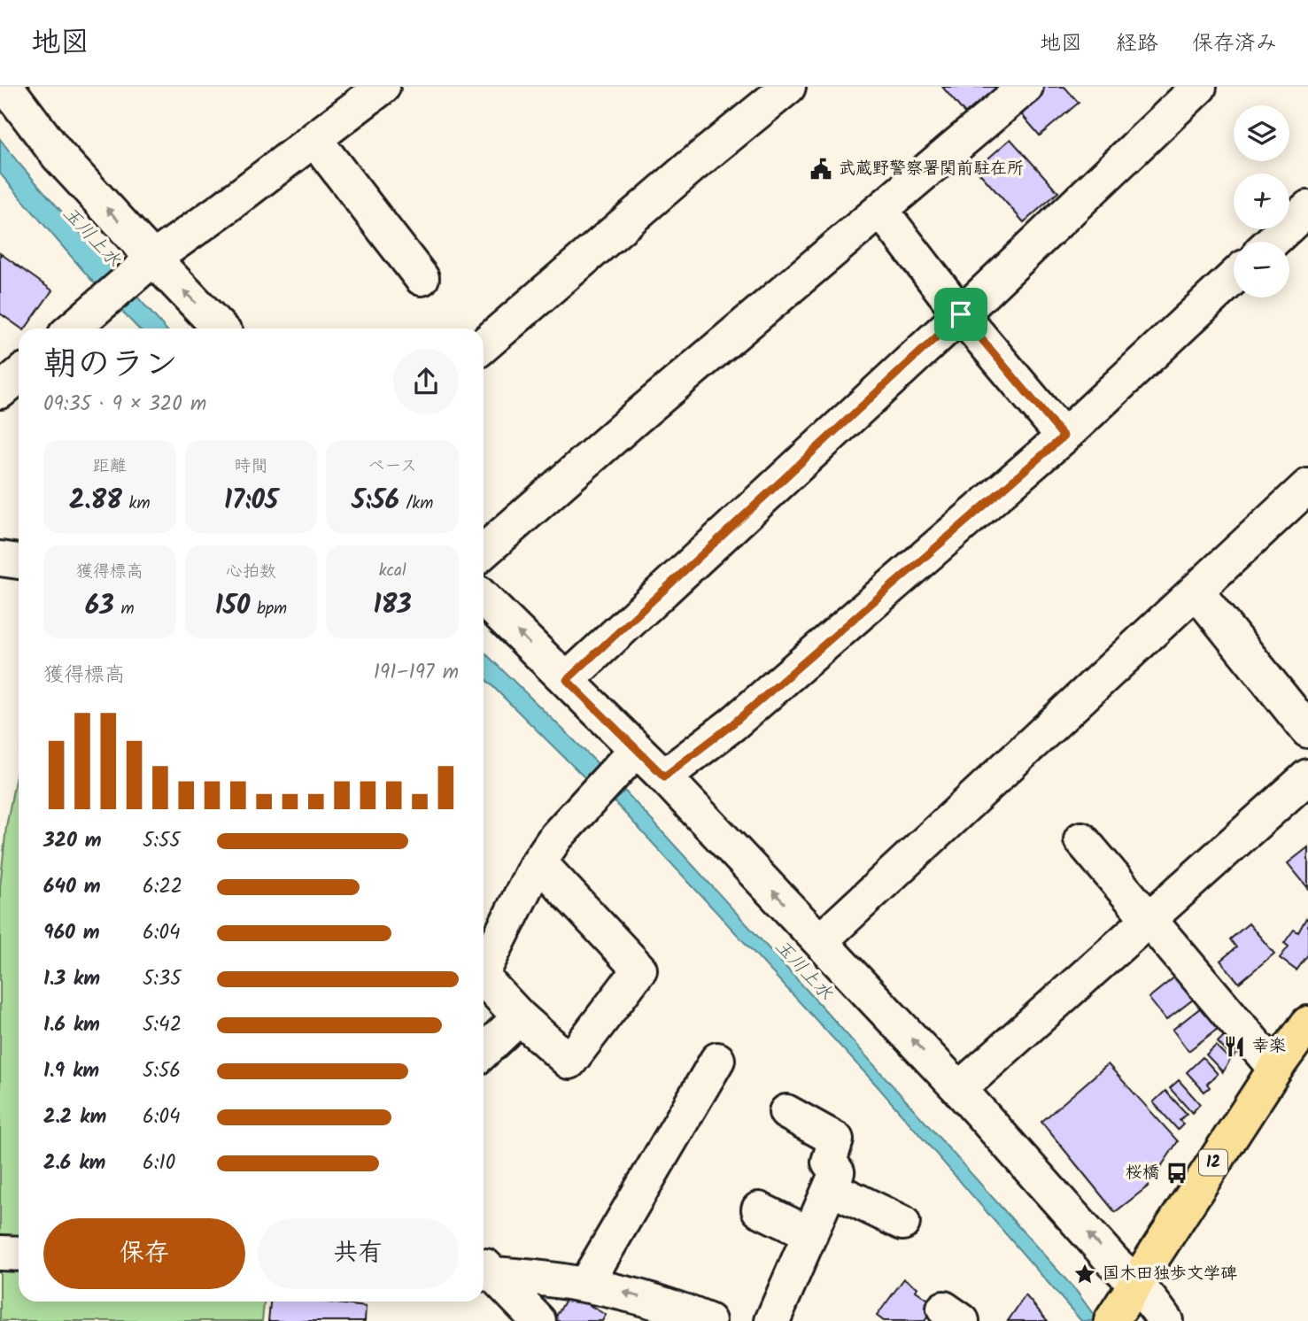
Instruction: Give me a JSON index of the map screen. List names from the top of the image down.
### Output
{
  "streets": {
    "main road": ["12"]
  },
  "water": ["玉川上水"],
  "places": {
    "public building": ["武蔵野警察署関前駐在所"],
    "restaurant": ["幸楽"],
    "bus stop": ["桜橋"],
    "place": ["国木田独歩文学碑"]
  },
  "page": {
    "header": "地図",
    "nav": ["地図", "経路", "保存済み"],
    "map_buttons": ["+", "−"],
    "heading": ["朝のラン", "09:35 · 9 × 320 m"],
    "stats": [
      ["距離", "2.88 km"],
      ["時間", "17:05"],
      ["ペース", "5:56 /km"],
      ["獲得標高", "63 m"],
      ["心拍数", "150 bpm"],
      ["kcal", "183"]
    ],
    "chart": ["獲得標高", "191–197 m"],
    "list": [
      {
        "name": "320 m",
        "note": "5:55"
      },
      {
        "name": "640 m",
        "note": "6:22"
      },
      {
        "name": "960 m",
        "note": "6:04"
      },
      {
        "name": "1.3 km",
        "note": "5:35"
      },
      {
        "name": "1.6 km",
        "note": "5:42"
      },
      {
        "name": "1.9 km",
        "note": "5:56"
      },
      {
        "name": "2.2 km",
        "note": "6:04"
      },
      {
        "name": "2.6 km",
        "note": "6:10"
      }
    ],
    "buttons": ["保存", "共有"]
  }
}
